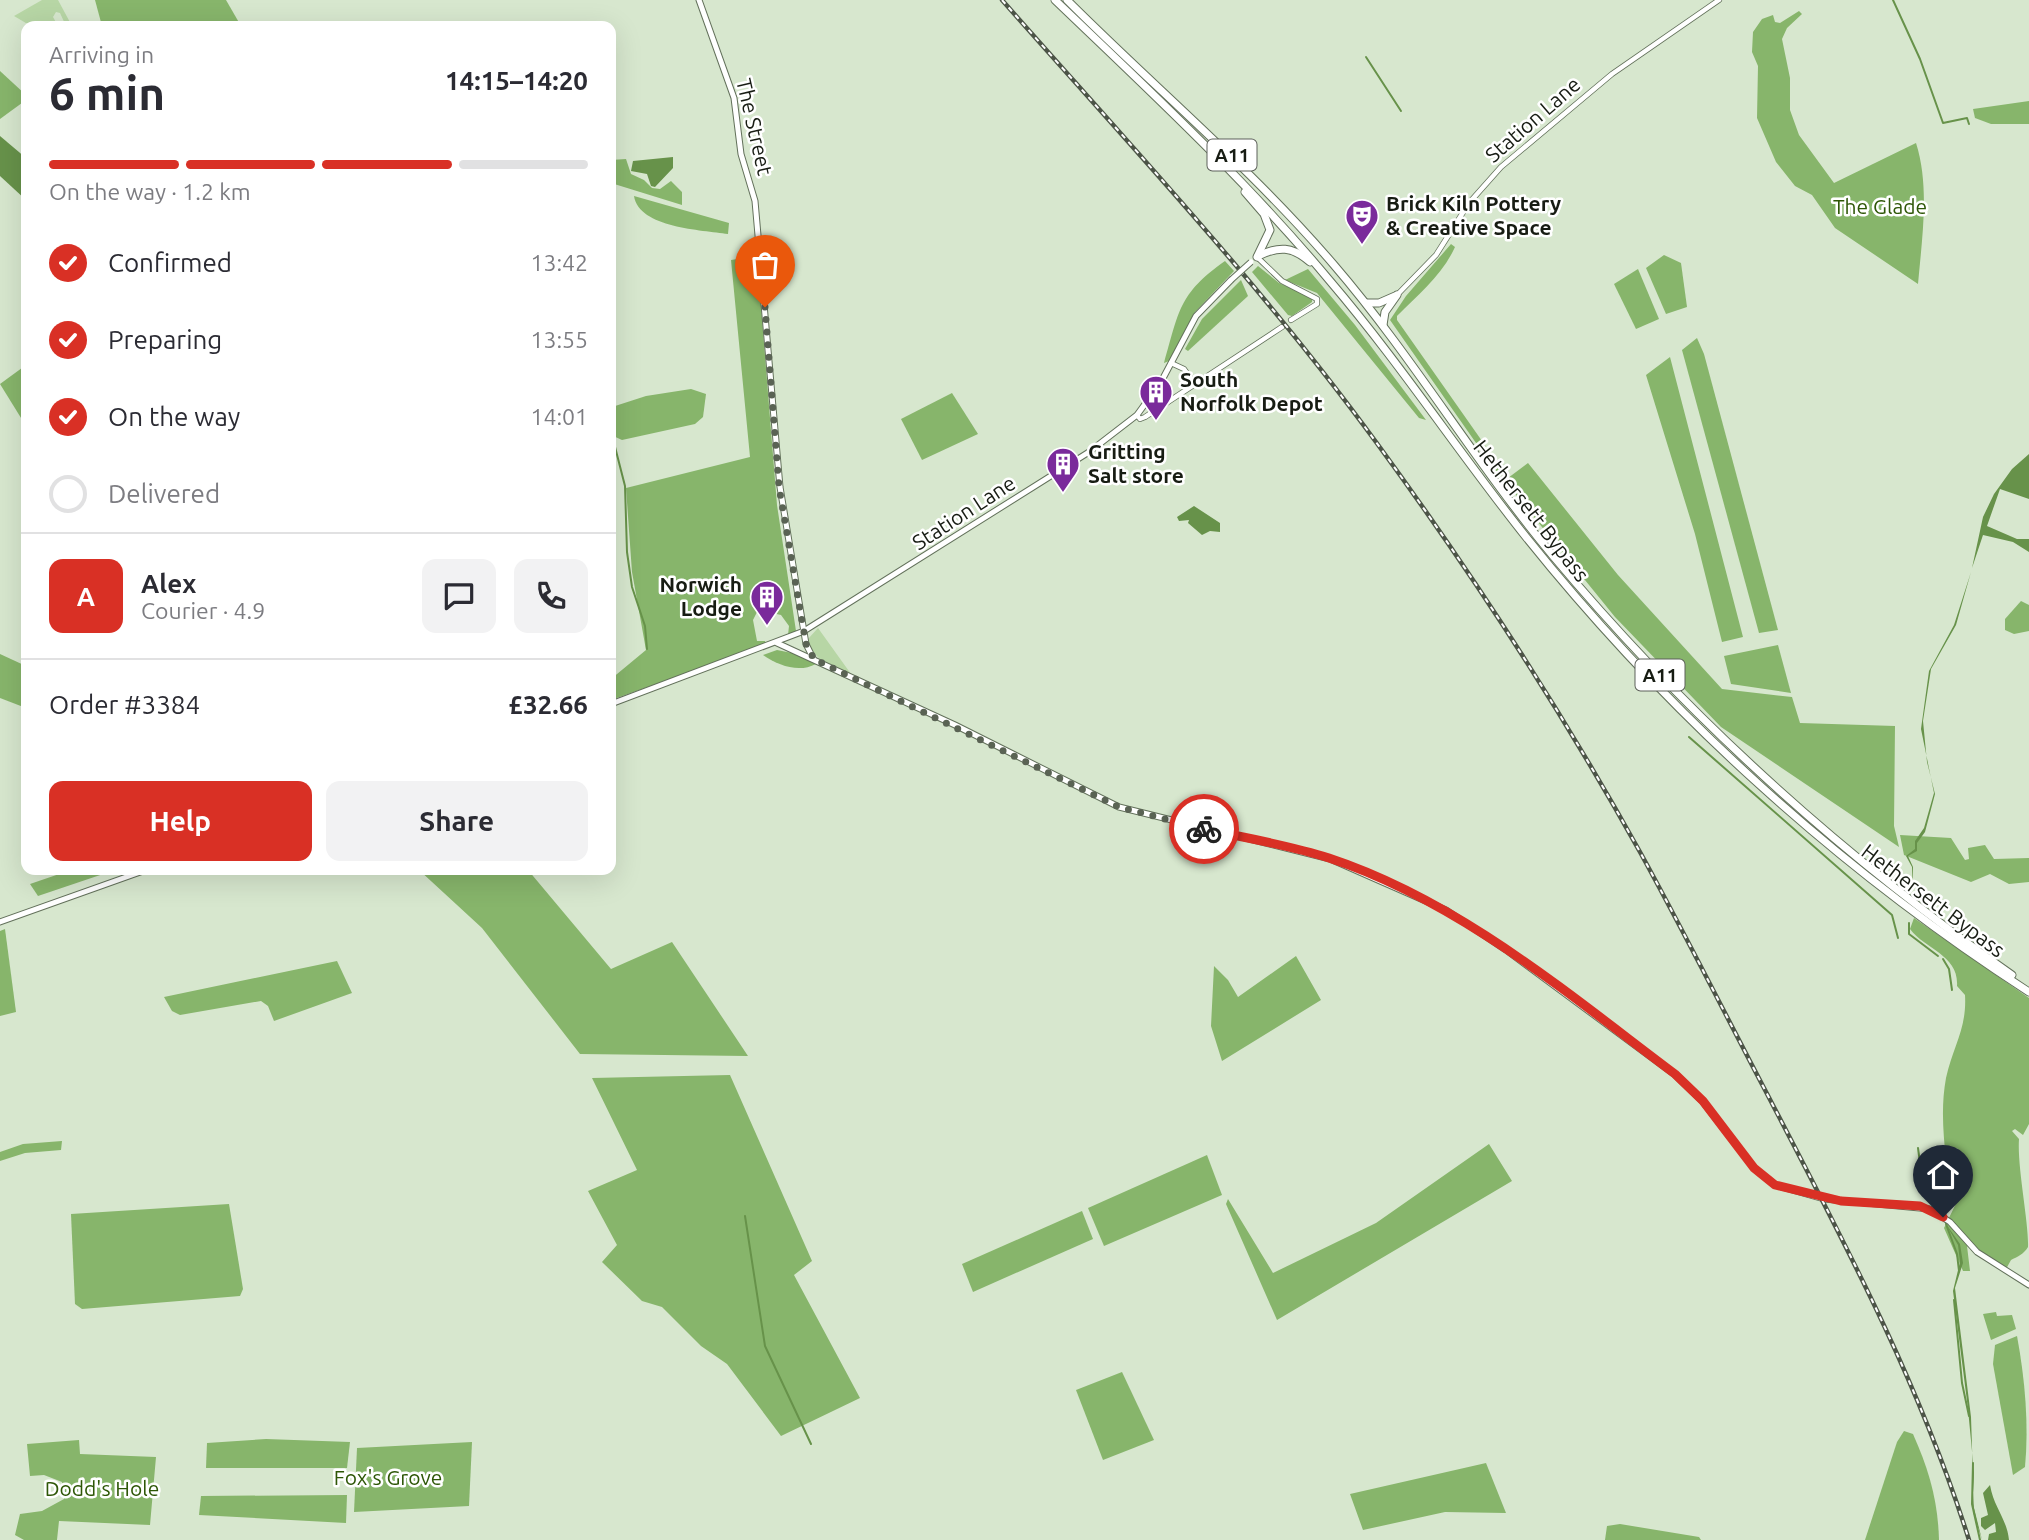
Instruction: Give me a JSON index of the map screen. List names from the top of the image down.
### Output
{
  "streets": {
    "highway": ["A11", "Hethersett Bypass"],
    "street": ["Station Lane", "The Street"]
  },
  "crossings": [
    ["Station Lane", "The Street"],
    ["Station Lane", "A11"],
    ["A11", "Hethersett Bypass"]
  ],
  "parks": ["The Glade", "Fox's Grove", "Dodd's Hole"],
  "places": {
    "theatre": ["Brick Kiln Pottery & Creative Space"],
    "building": ["South Norfolk Depot", "Gritting Salt store", "Norwich Lodge"]
  },
  "page": {
    "heading": ["6 min", "Arriving in", "14:15–14:20"],
    "panel": [
      "Alex",
      "Courier · 4.9",
      "Order #3384",
      "£32.66"
    ],
    "bar": "On the way · 1.2 km",
    "list": [
      ["Confirmed", "13:42"],
      ["Preparing", "13:55"],
      ["On the way", "14:01"],
      "Delivered"
    ],
    "round": "A",
    "buttons": ["Help", "Share"]
  }
}
